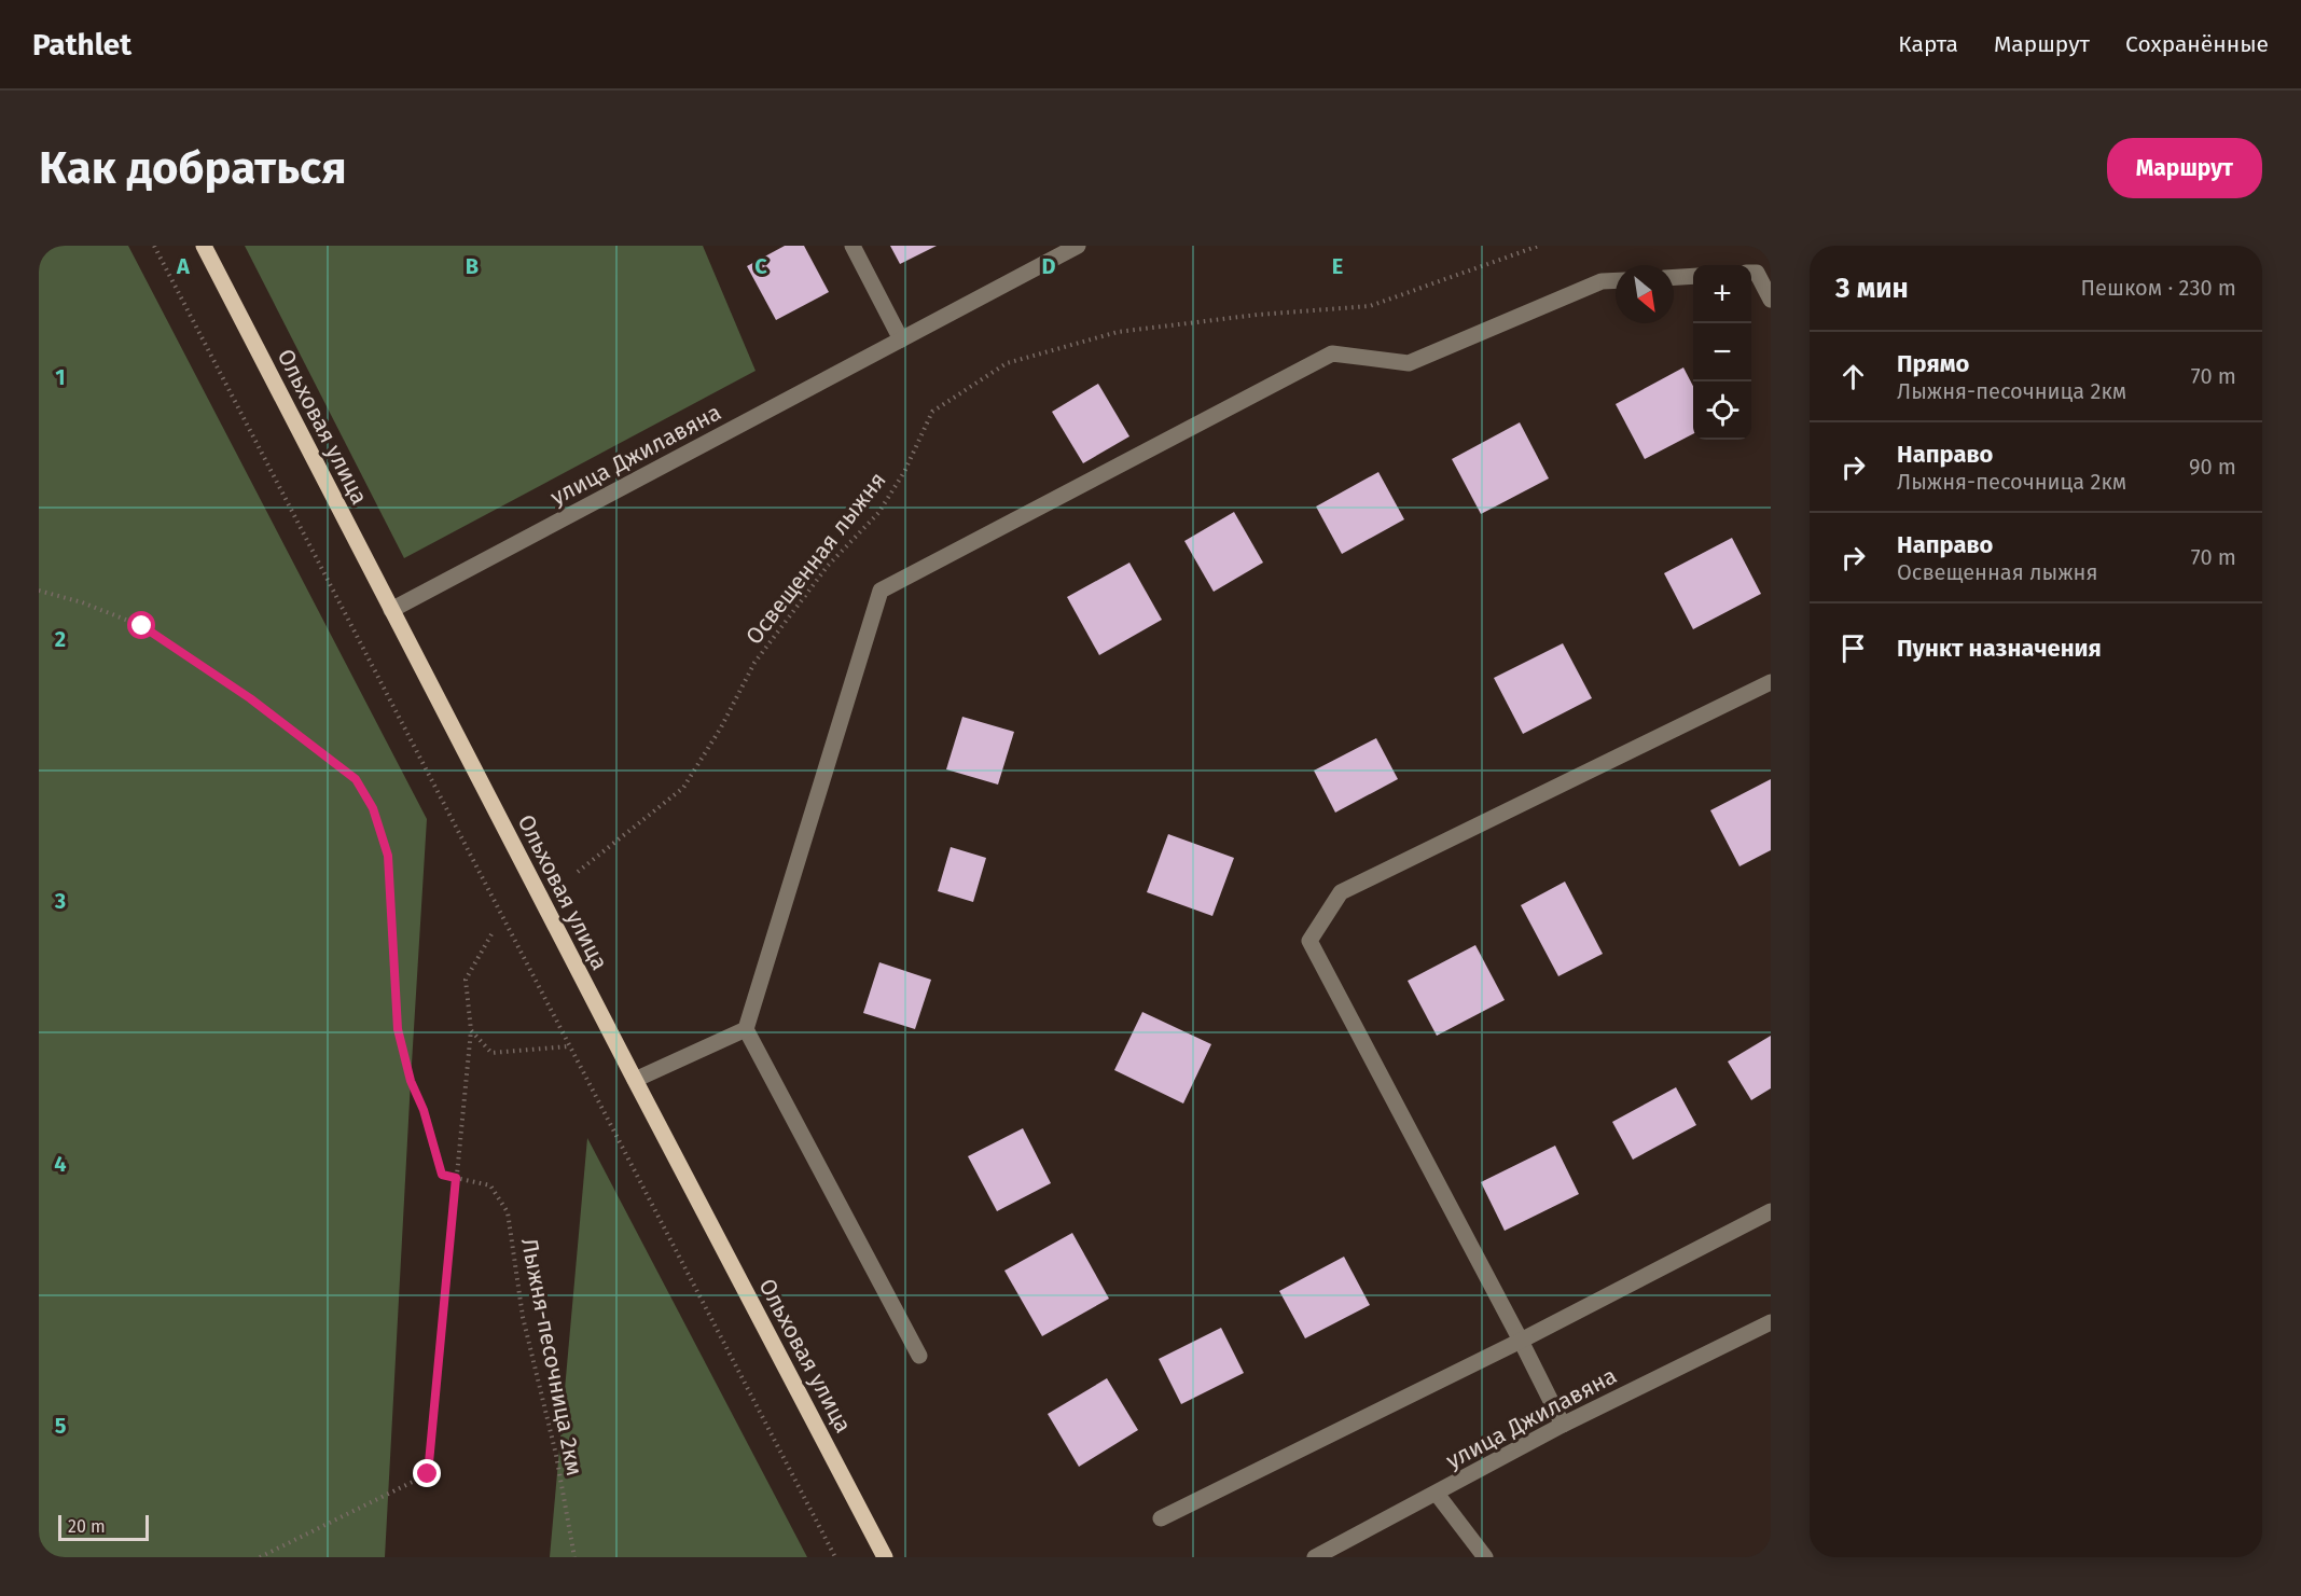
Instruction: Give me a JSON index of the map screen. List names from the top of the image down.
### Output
{
  "streets": {
    "main road": ["Ольховая улица"],
    "street": ["улица Джилавяна"],
    "path": ["Освещенная лыжня", "Лыжня-песочница 2км"]
  },
  "crossings": [
    ["Ольховая улица", "улица Джилавяна"]
  ],
  "scale_bar": "20 m",
  "north": "bottom right",
  "page": {
    "header": "Pathlet",
    "nav": ["Карта", "Маршрут", "Сохранённые"],
    "buttons": "Маршрут",
    "title": "Как добраться",
    "heading": ["3 мин", "Пешком · 230 m"],
    "map_buttons": ["+", "−"],
    "list": [
      ["Прямо", "Лыжня-песочница 2км", "70 m"],
      ["Направо", "Лыжня-песочница 2км", "90 m"],
      ["Направо", "Освещенная лыжня", "70 m"],
      "Пункт назначения"
    ],
    "scale": "20 m"
  },
  "grid": {
    "columns": [
      "A",
      "B",
      "C",
      "D",
      "E"
    ],
    "rows": [
      "1",
      "2",
      "3",
      "4",
      "5"
    ]
  }
}
